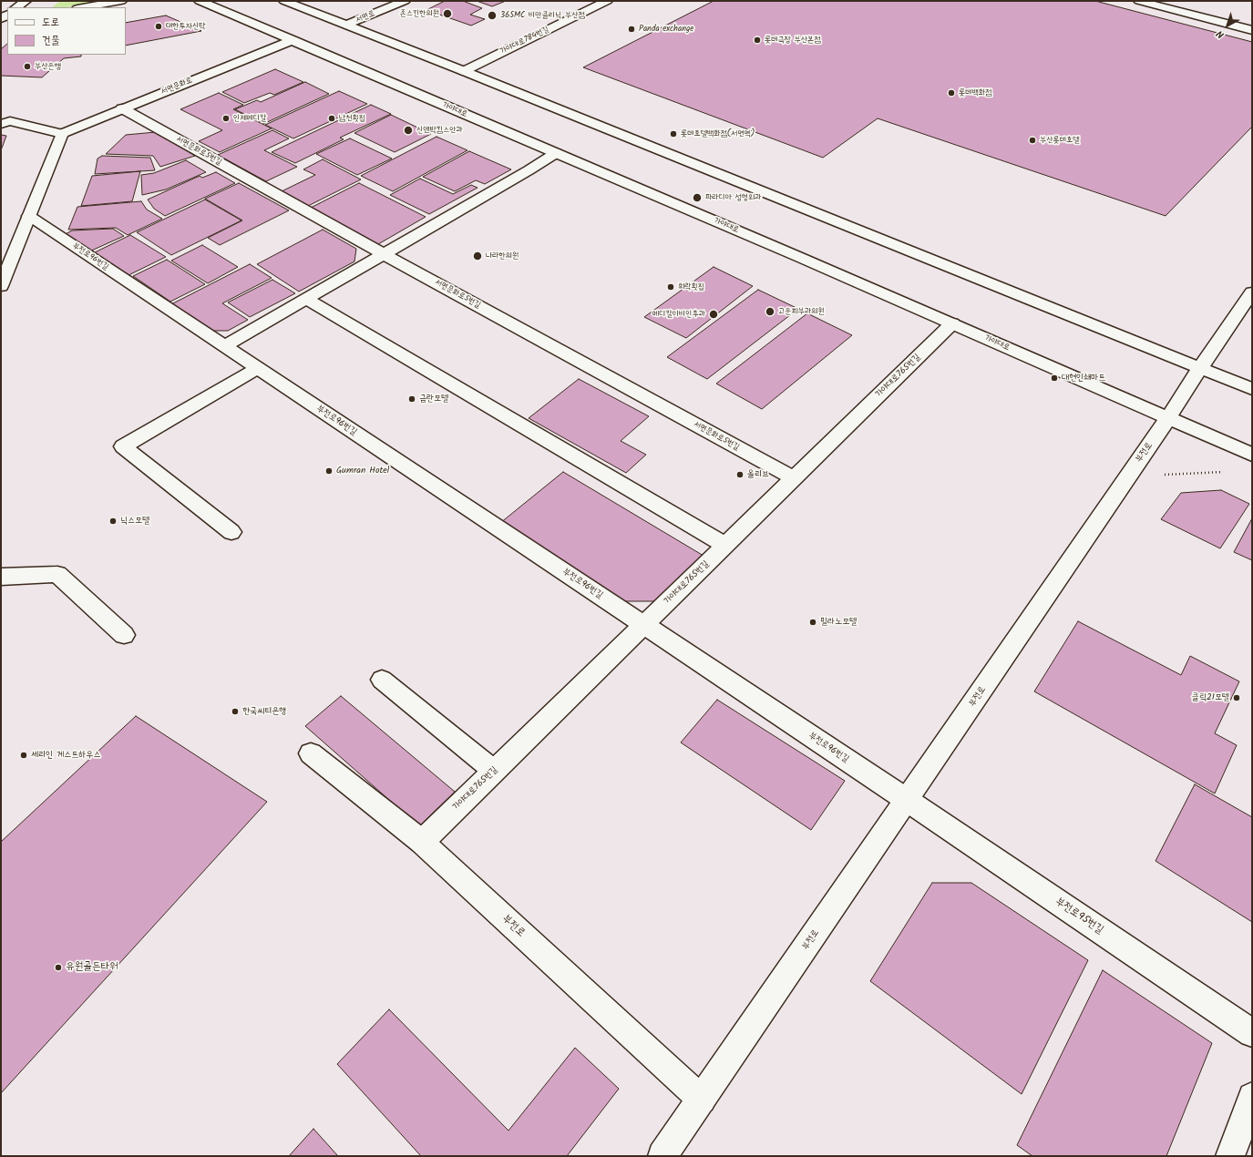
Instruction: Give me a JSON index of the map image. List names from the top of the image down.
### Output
{
  "streets": {
    "street": [
      "서면로",
      "가야대로784번길",
      "서면문화로",
      "가야대로",
      "서면문화로5번길",
      "부전로96번길",
      "가야대로765번길",
      "부전로",
      "부전로95번길"
    ]
  },
  "crossings": [
    ["서면문화로", "가야대로"],
    ["서면문화로", "서면문화로5번길"],
    ["가야대로", "가야대로765번길"],
    ["가야대로", "부전로"],
    ["서면문화로5번길", "가야대로765번길"],
    ["부전로96번길", "가야대로765번길"],
    ["부전로96번길", "부전로"],
    ["부전로96번길", "부전로95번길"],
    ["가야대로765번길", "부전로"],
    ["부전로", "부전로95번길"]
  ],
  "places": [
    "존스킨한의원",
    "365MC 비만클리닉 부산점",
    "대한투자신탁",
    "Panda exchange",
    "롯데극장 부산본점",
    "부산은행",
    "롯데백화점",
    "인제메디칼",
    "남천횟집",
    "신앤박킴스안과",
    "롯데호텔백화점(서면역)",
    "부산롯데호텔",
    "파라디아 성형외과",
    "나라한의원",
    "희락횟집",
    "고운피부과의원",
    "메디칼이비인후과",
    "대현인쇄마트",
    "금란모텔",
    "Gumran Hotel",
    "올리브",
    "닉스모텔",
    "밀라노모텔",
    "클릭21모텔",
    "한국씨티은행",
    "세리인 게스트하우스",
    "유원골든타워"
  ],
  "legend": ["도로", "건물"],
  "north": "bottom left"
}
